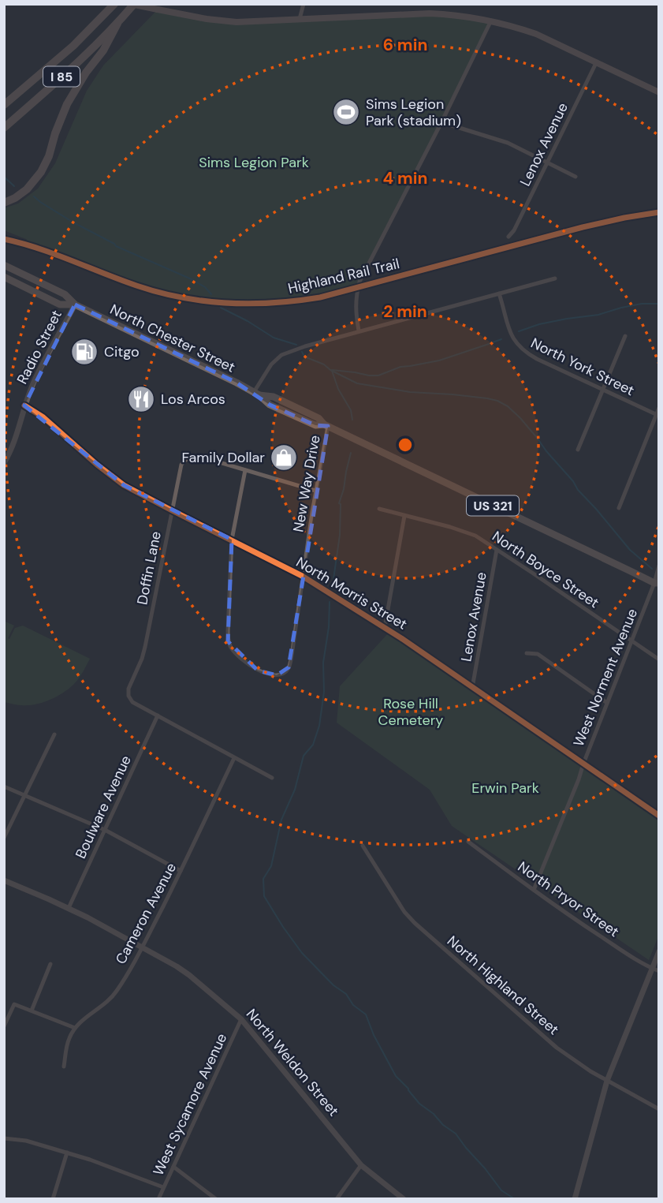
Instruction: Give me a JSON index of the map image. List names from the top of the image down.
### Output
{
  "streets": {
    "highway": ["I 85"],
    "main road": ["North Chester Street", "US 321"],
    "street": [
      "Lenox Avenue",
      "Radio Street",
      "North York Street",
      "New Way Drive",
      "Doffin Lane",
      "North Boyce Street",
      "North Morris Street",
      "West Norment Avenue",
      "Boulware Avenue",
      "North Pryor Street",
      "Cameron Avenue",
      "North Highland Street",
      "North Weldon Street",
      "West Sycamore Avenue"
    ],
    "cycle path": ["Highland Rail Trail"]
  },
  "crossings": [
    ["Lenox Avenue", "North Boyce Street"],
    ["Lenox Avenue", "North Morris Street"],
    ["North Chester Street", "Radio Street"],
    ["North Chester Street", "New Way Drive"],
    ["North Chester Street", "West Norment Avenue"],
    ["Radio Street", "North Morris Street"],
    ["New Way Drive", "North Morris Street"],
    ["Doffin Lane", "North Morris Street"],
    ["Doffin Lane", "Boulware Avenue"],
    ["North Boyce Street", "West Norment Avenue"],
    ["North Morris Street", "West Norment Avenue"],
    ["West Norment Avenue", "North Pryor Street"],
    ["Boulware Avenue", "North Weldon Street"],
    ["Cameron Avenue", "North Weldon Street"],
    ["North Weldon Street", "West Sycamore Avenue"]
  ],
  "parks": ["Sims Legion Park", "Rose Hill Cemetery", "Erwin Park"],
  "places": {
    "sports": ["Sims Legion Park (stadium)"],
    "fuel station": ["Citgo"],
    "restaurant": ["Los Arcos"],
    "shop": ["Family Dollar"]
  },
  "rings": ["6 min", "4 min", "2 min"]
}
